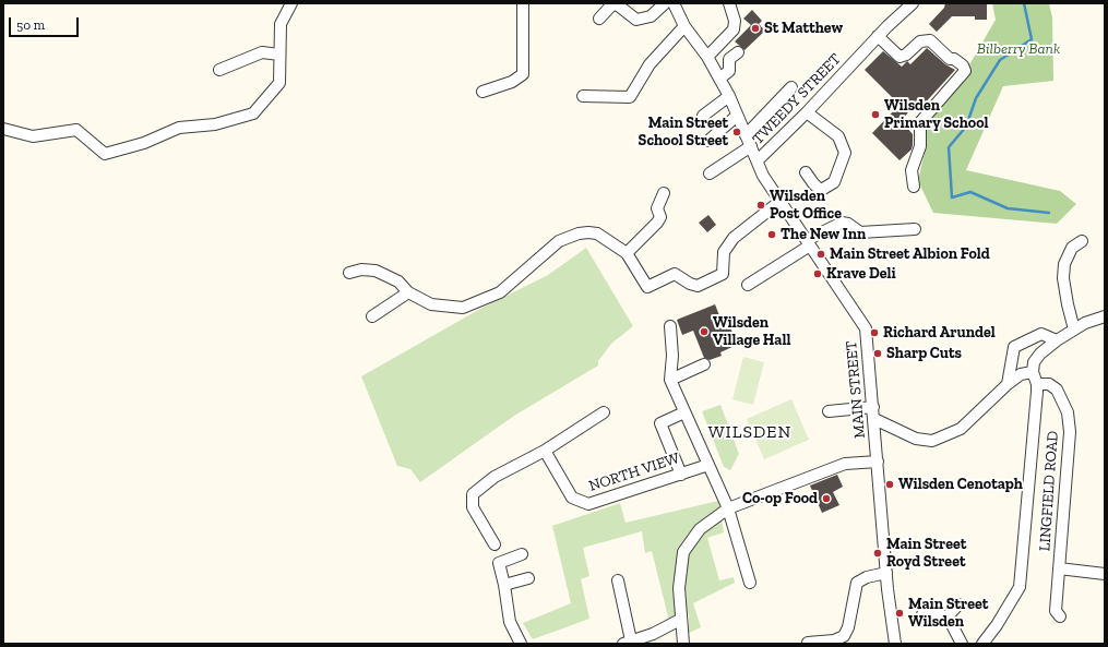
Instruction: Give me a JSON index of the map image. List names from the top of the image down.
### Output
{
  "streets": {
    "street": [
      "TWEEDY STREET",
      "MAIN STREET",
      "NORTH VIEW",
      "LINGFIELD ROAD"
    ]
  },
  "crossings": [
    ["TWEEDY STREET", "MAIN STREET"]
  ],
  "districts": ["WILSDEN"],
  "parks": ["Bilberry Bank"],
  "places": [
    "St Matthew",
    "Wilsden Primary School",
    "Main Street School Street",
    "Wilsden Post Office",
    "The New Inn",
    "Main Street Albion Fold",
    "Krave Deli",
    "Wilsden Village Hall",
    "Richard Arundel",
    "Sharp Cuts",
    "Wilsden Cenotaph",
    "Co-op Food",
    "Main Street Royd Street",
    "Main Street Wilsden"
  ],
  "scale_bar": "50 m"
}
